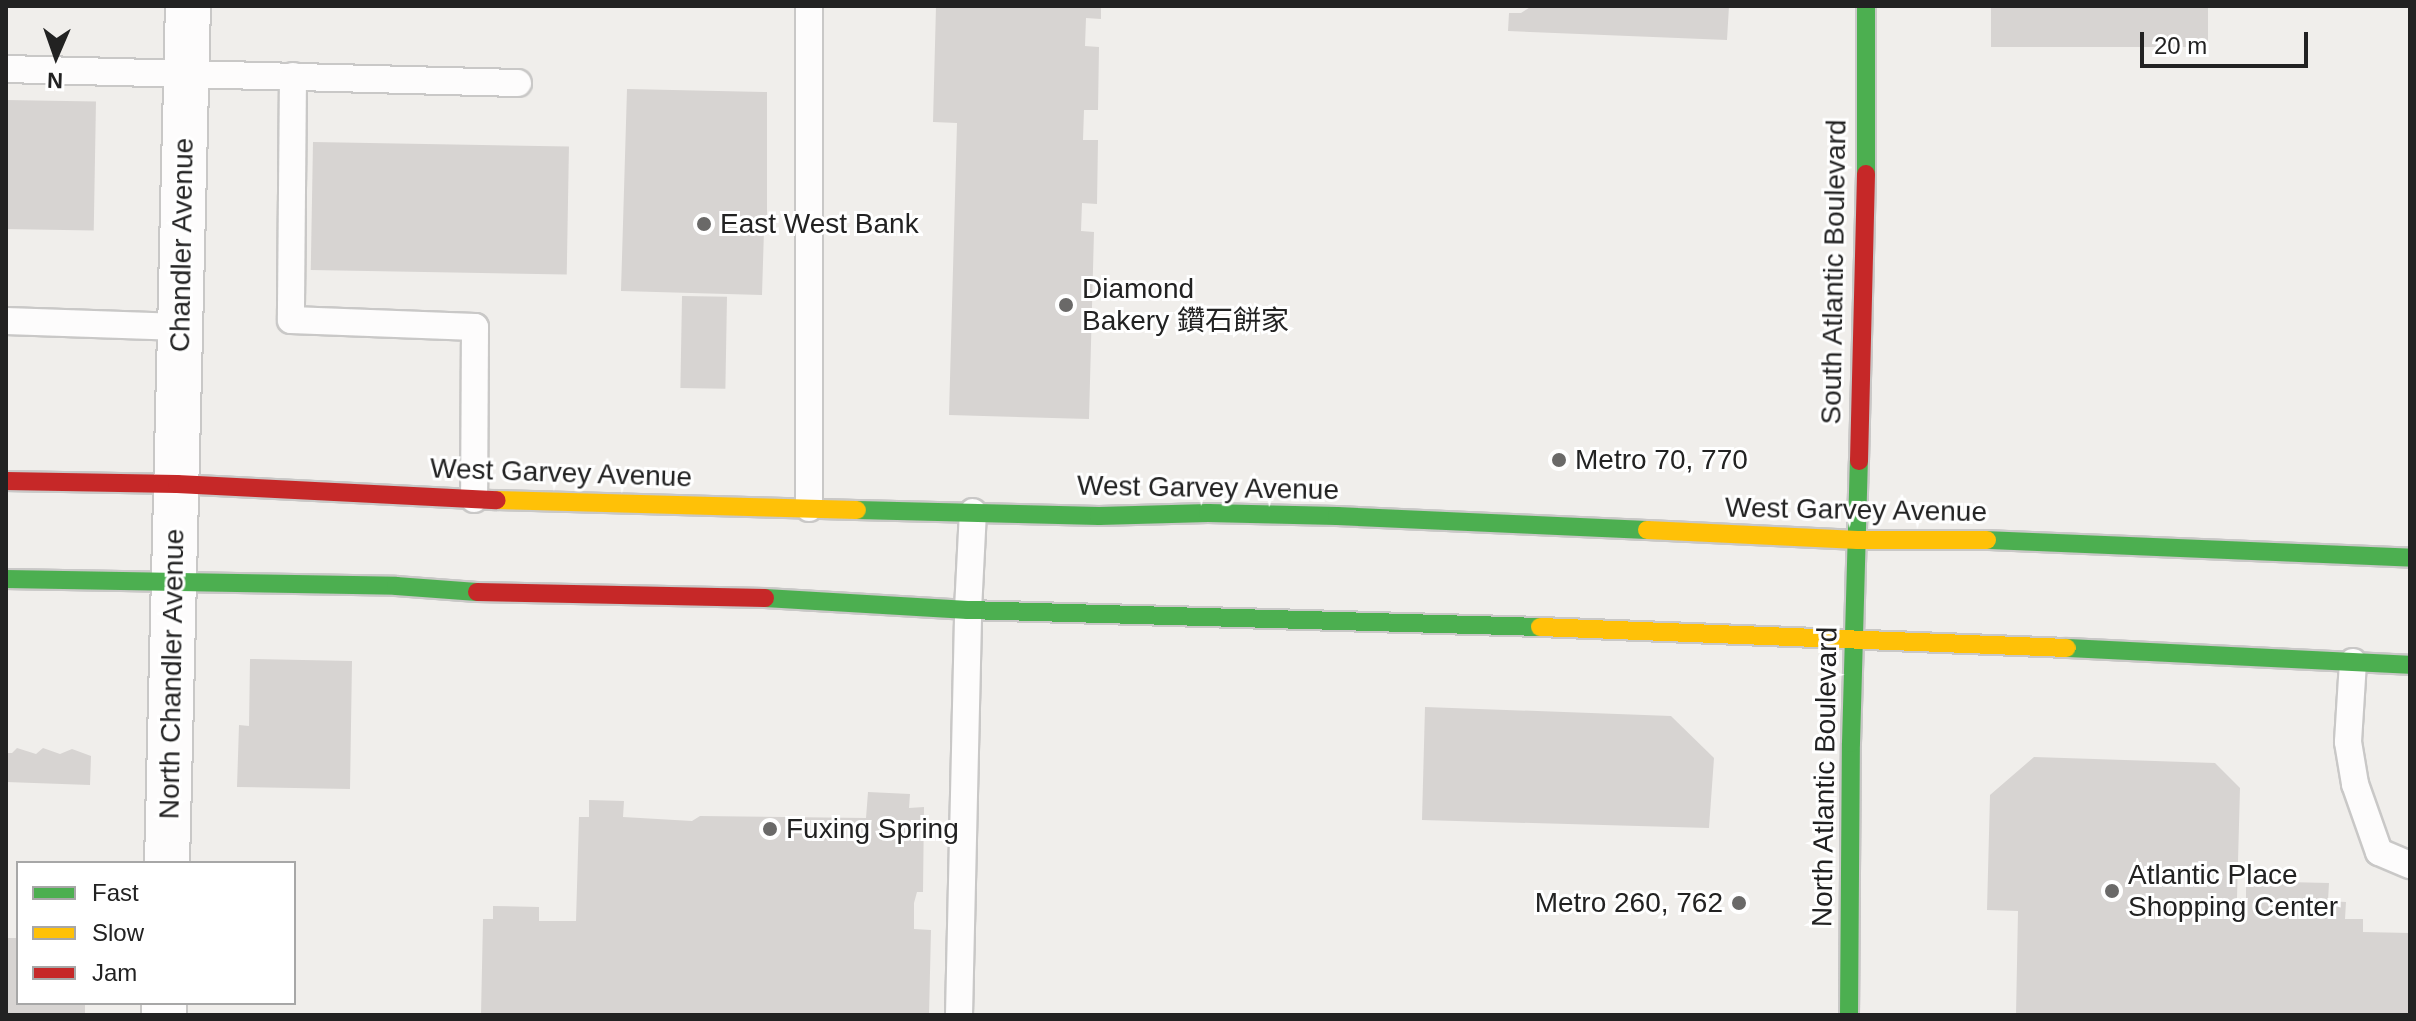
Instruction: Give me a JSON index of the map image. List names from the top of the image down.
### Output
{
  "streets": {
    "main road": ["South Atlantic Boulevard", "West Garvey Avenue", "North Atlantic Boulevard"],
    "street": ["Chandler Avenue", "North Chandler Avenue"]
  },
  "crossings": [
    ["Chandler Avenue", "West Garvey Avenue"],
    ["Chandler Avenue", "North Chandler Avenue"],
    ["South Atlantic Boulevard", "West Garvey Avenue"],
    ["South Atlantic Boulevard", "North Atlantic Boulevard"],
    ["West Garvey Avenue", "North Chandler Avenue"],
    ["West Garvey Avenue", "North Atlantic Boulevard"]
  ],
  "places": [
    "East West Bank",
    "Diamond Bakery 鑽石餅家",
    "Metro 70, 770",
    "Fuxing Spring",
    "Atlantic Place Shopping Center",
    "Metro 260, 762"
  ],
  "legend": ["Fast", "Slow", "Jam"],
  "scale_bar": "20 m",
  "north": "bottom"
}
